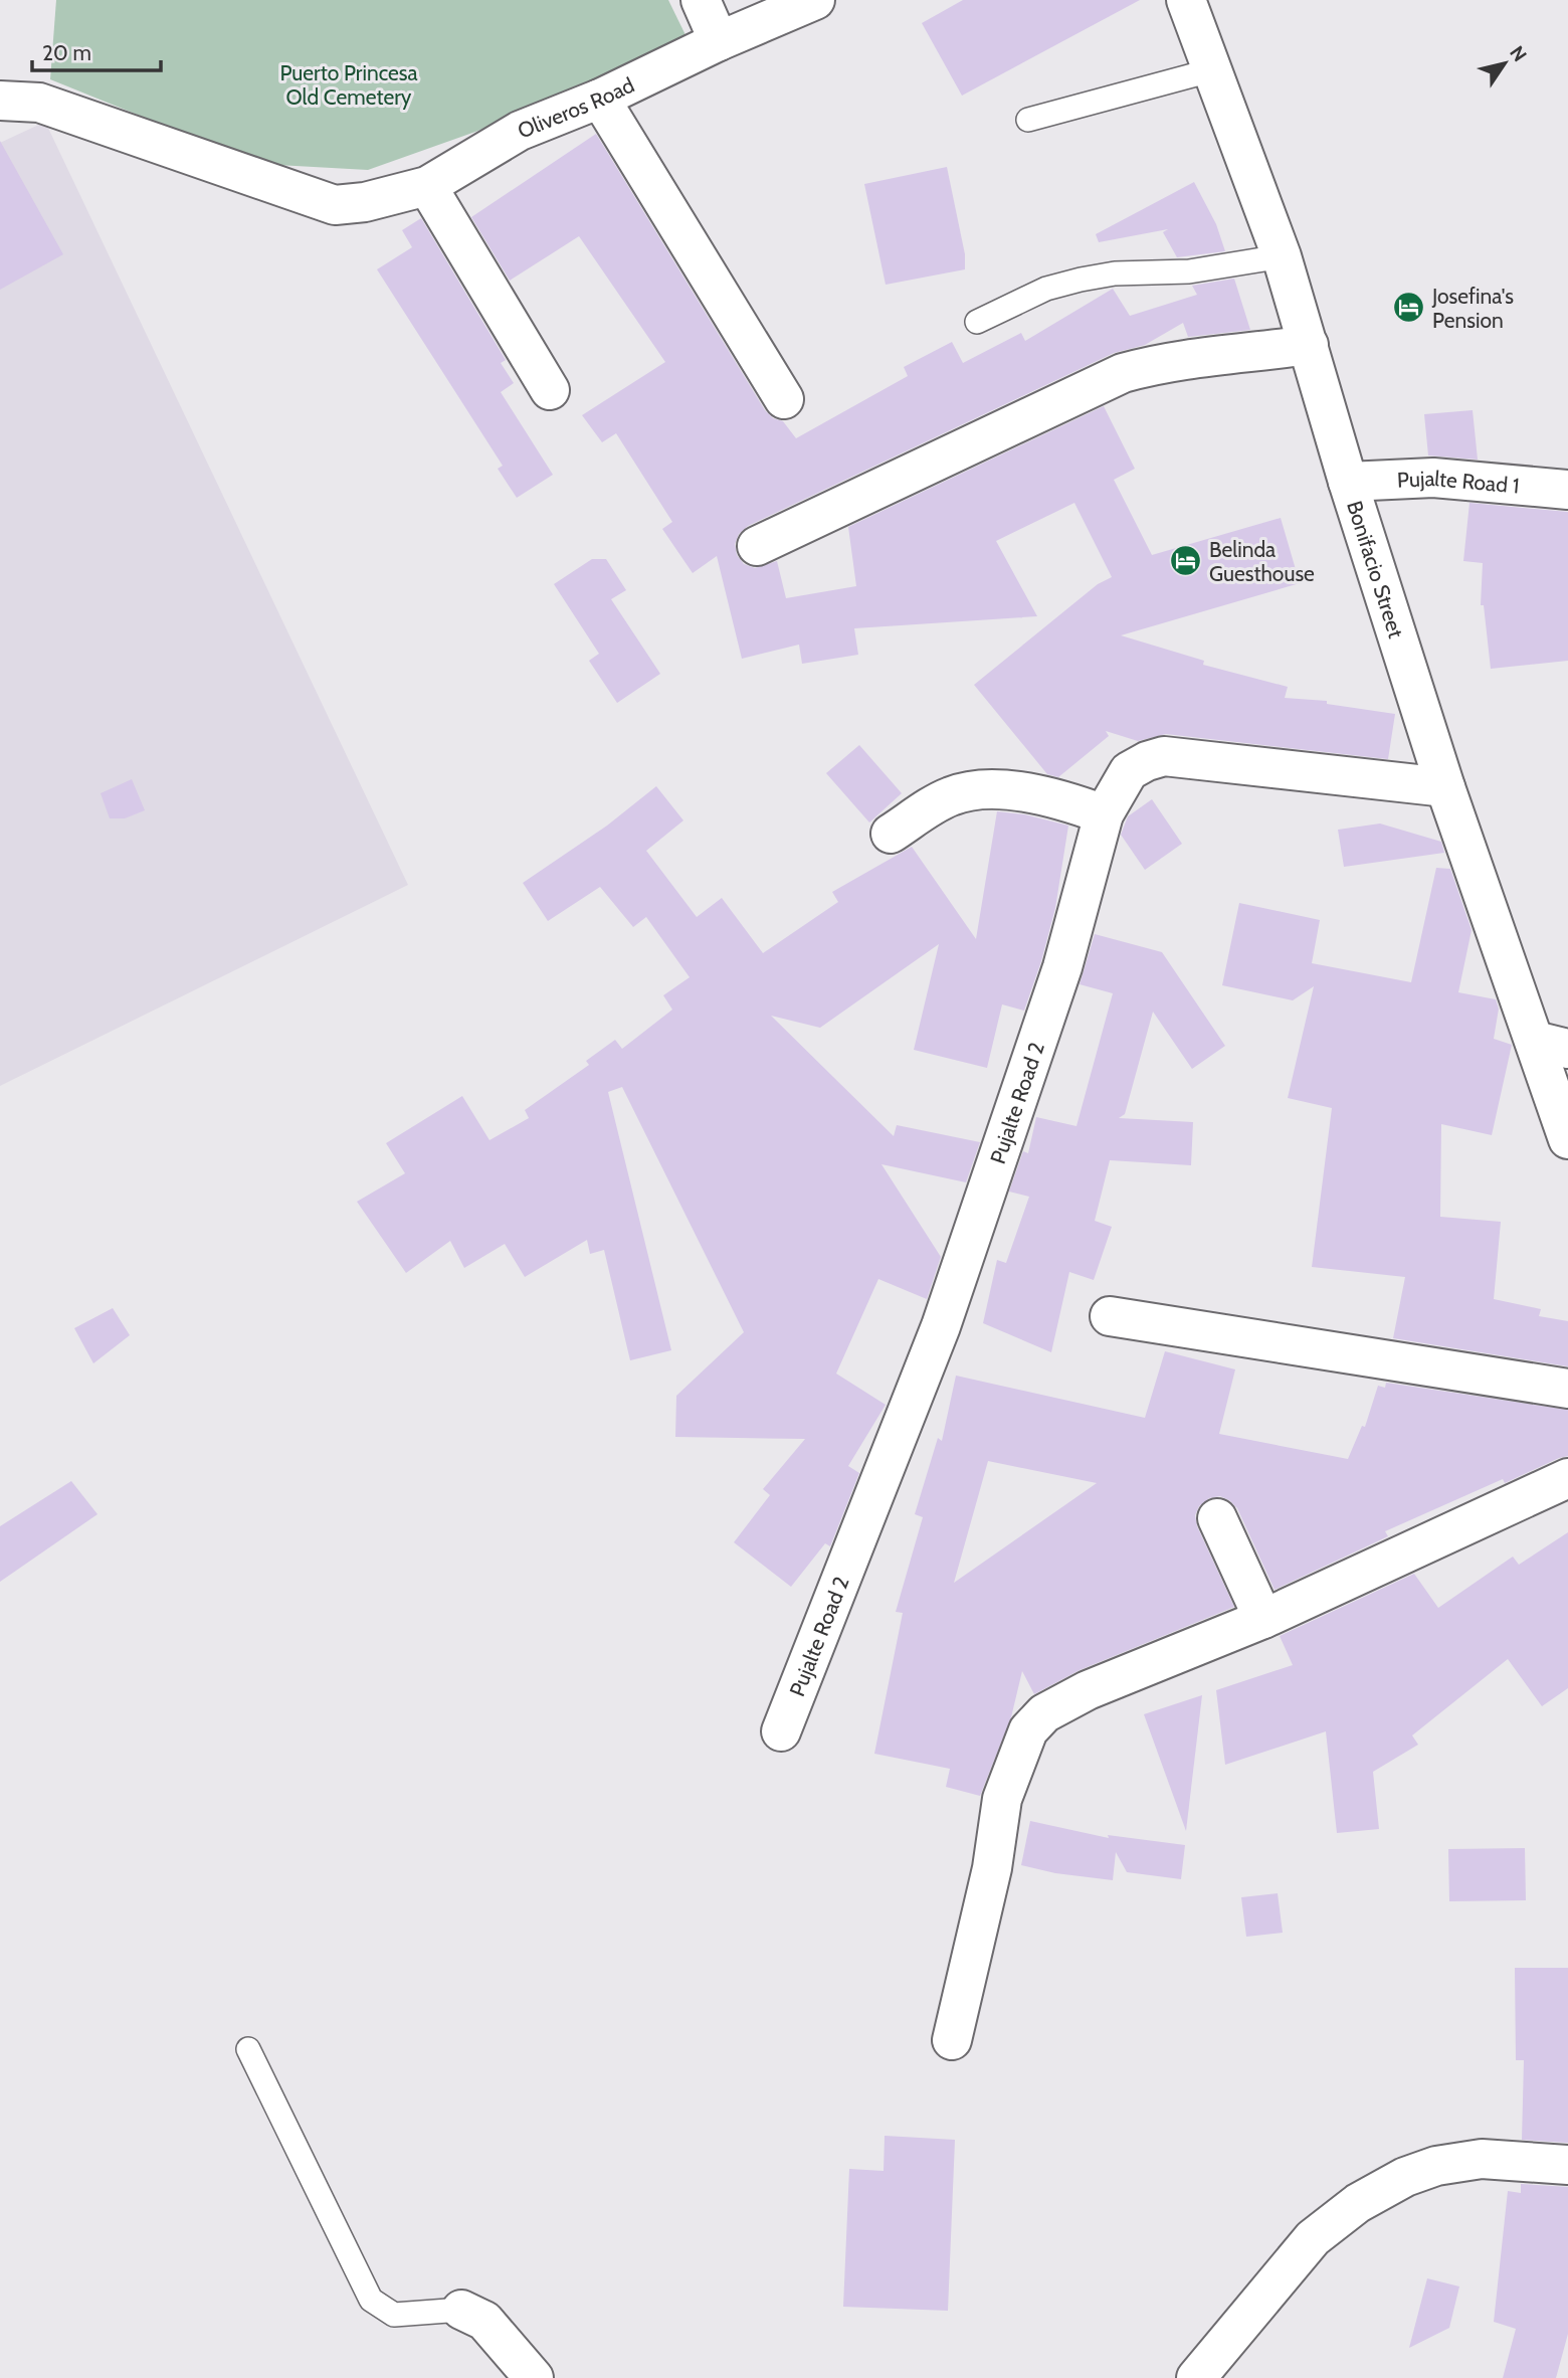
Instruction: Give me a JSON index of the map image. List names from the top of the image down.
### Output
{
  "streets": {
    "street": [
      "Oliveros Road",
      "Pujalte Road 1",
      "Bonifacio Street",
      "Pujalte Road 2"
    ]
  },
  "crossings": [
    ["Pujalte Road 1", "Bonifacio Street"],
    ["Bonifacio Street", "Pujalte Road 2"]
  ],
  "parks": ["Puerto Princesa Old Cemetery"],
  "places": {
    "hotel": ["Josefina's Pension", "Belinda Guesthouse"]
  },
  "scale_bar": "20 m",
  "north": "top right"
}
